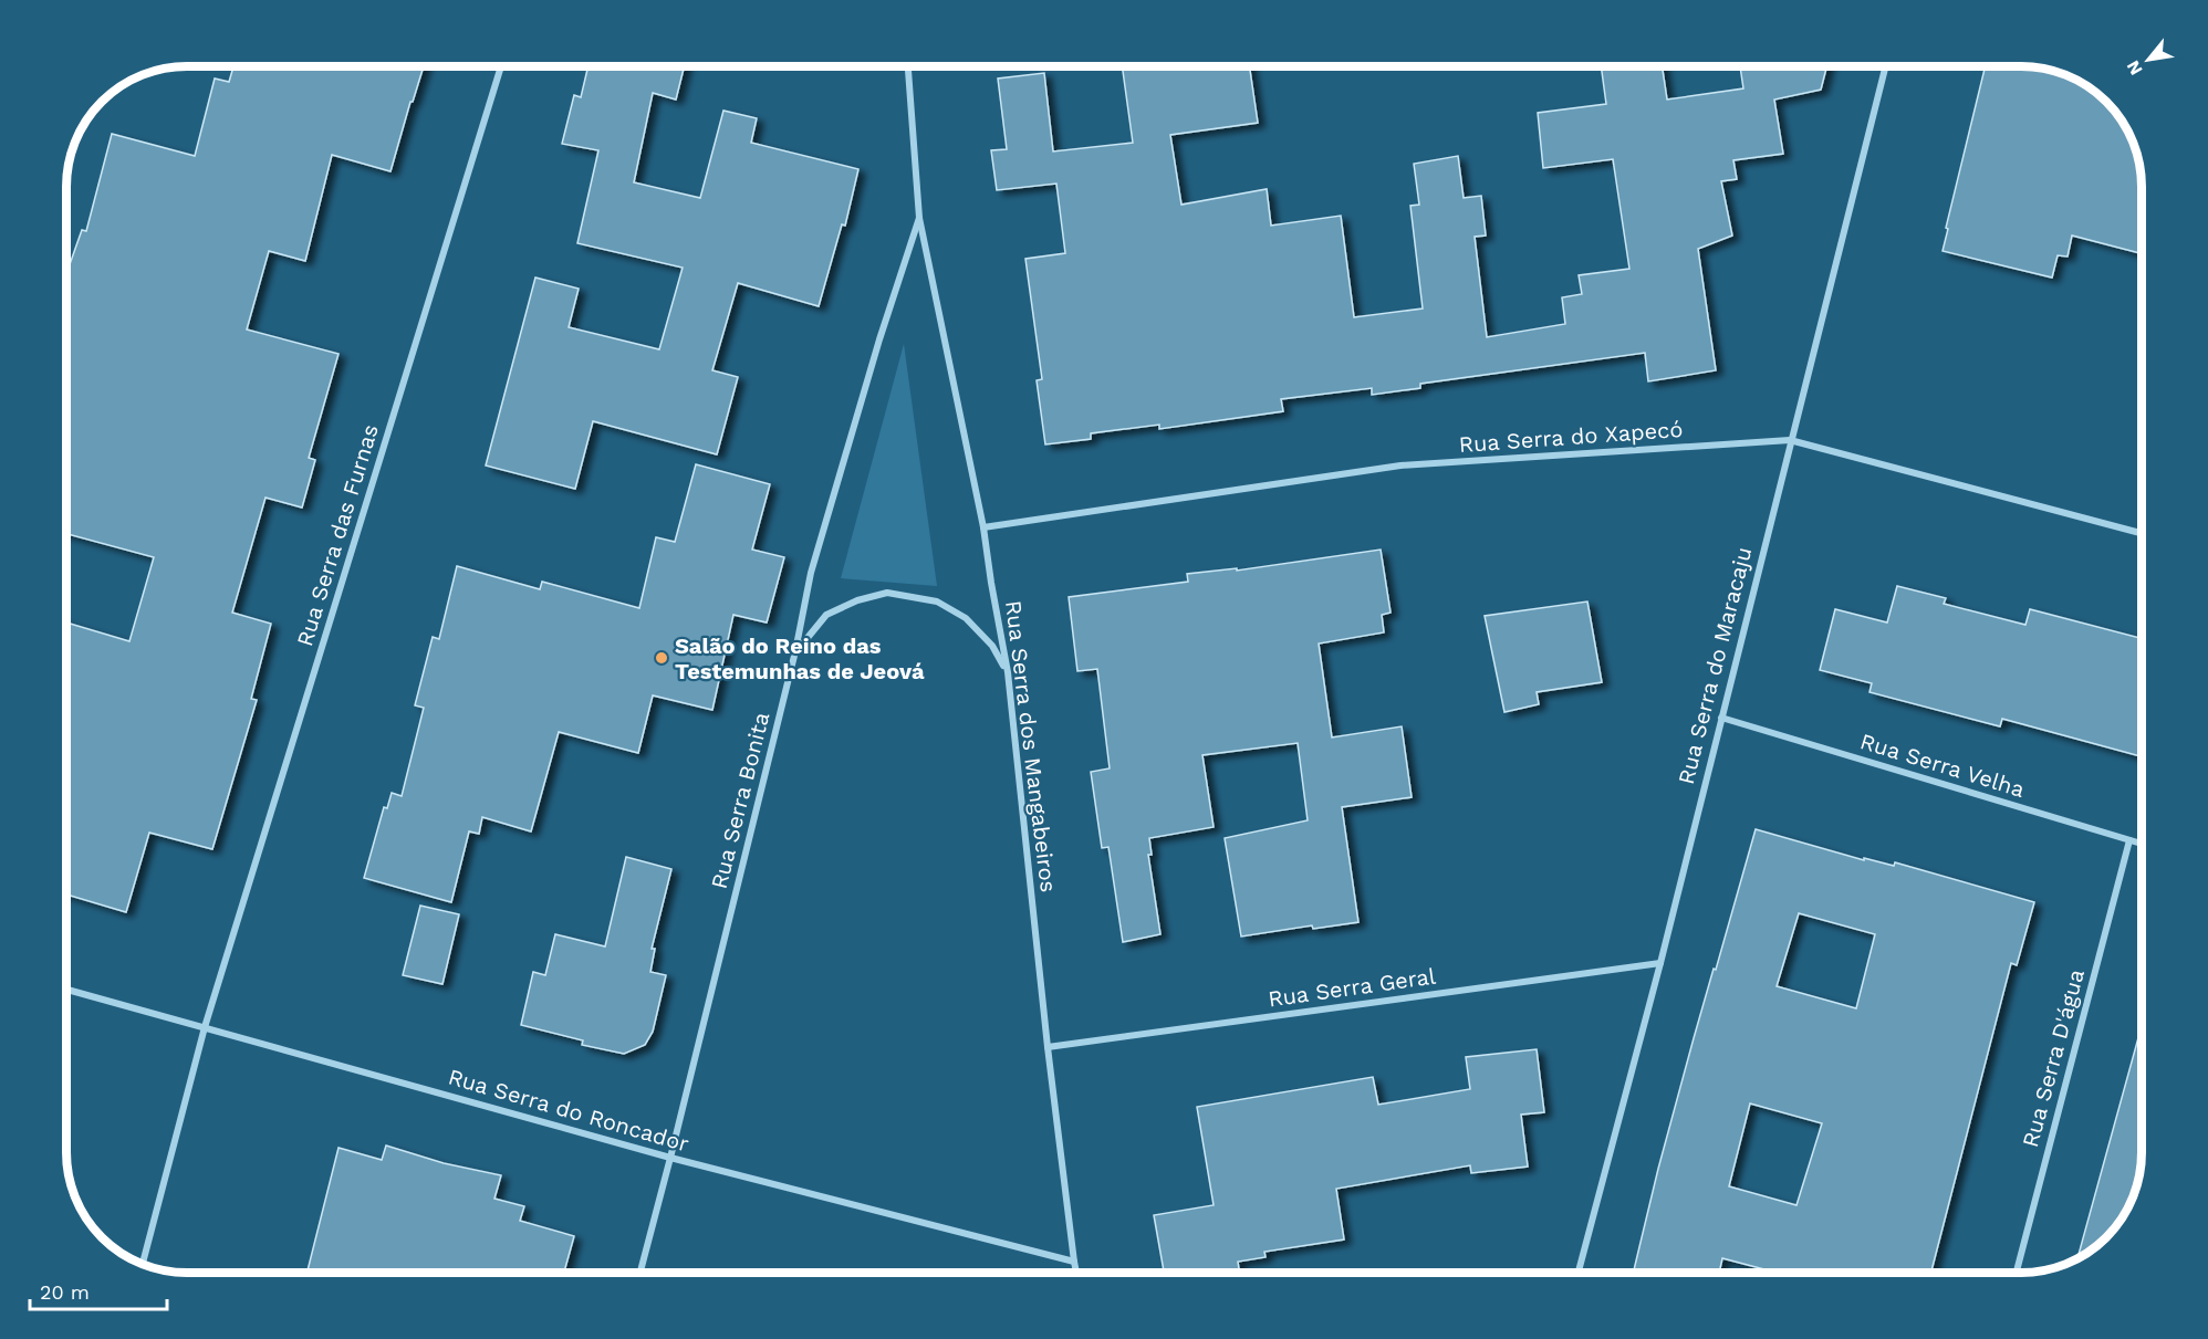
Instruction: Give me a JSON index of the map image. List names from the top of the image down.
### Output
{
  "streets": {
    "street": [
      "Rua Serra do Xapecó",
      "Rua Serra das Furnas",
      "Rua Serra do Maracaju",
      "Rua Serra dos Mangabeiros",
      "Rua Serra Velha",
      "Rua Serra Bonita",
      "Rua Serra Geral",
      "Rua Serra D'água",
      "Rua Serra do Roncador"
    ]
  },
  "crossings": [
    ["Rua Serra do Xapecó", "Rua Serra do Maracaju"],
    ["Rua Serra do Xapecó", "Rua Serra dos Mangabeiros"],
    ["Rua Serra das Furnas", "Rua Serra do Roncador"],
    ["Rua Serra do Maracaju", "Rua Serra Velha"],
    ["Rua Serra do Maracaju", "Rua Serra Geral"],
    ["Rua Serra dos Mangabeiros", "Rua Serra Bonita"],
    ["Rua Serra dos Mangabeiros", "Rua Serra Geral"],
    ["Rua Serra dos Mangabeiros", "Rua Serra do Roncador"],
    ["Rua Serra Velha", "Rua Serra D'água"],
    ["Rua Serra Bonita", "Rua Serra do Roncador"]
  ],
  "places": ["Salão do Reino das Testemunhas de Jeová"],
  "scale_bar": "20 m",
  "north": "bottom left"
}
